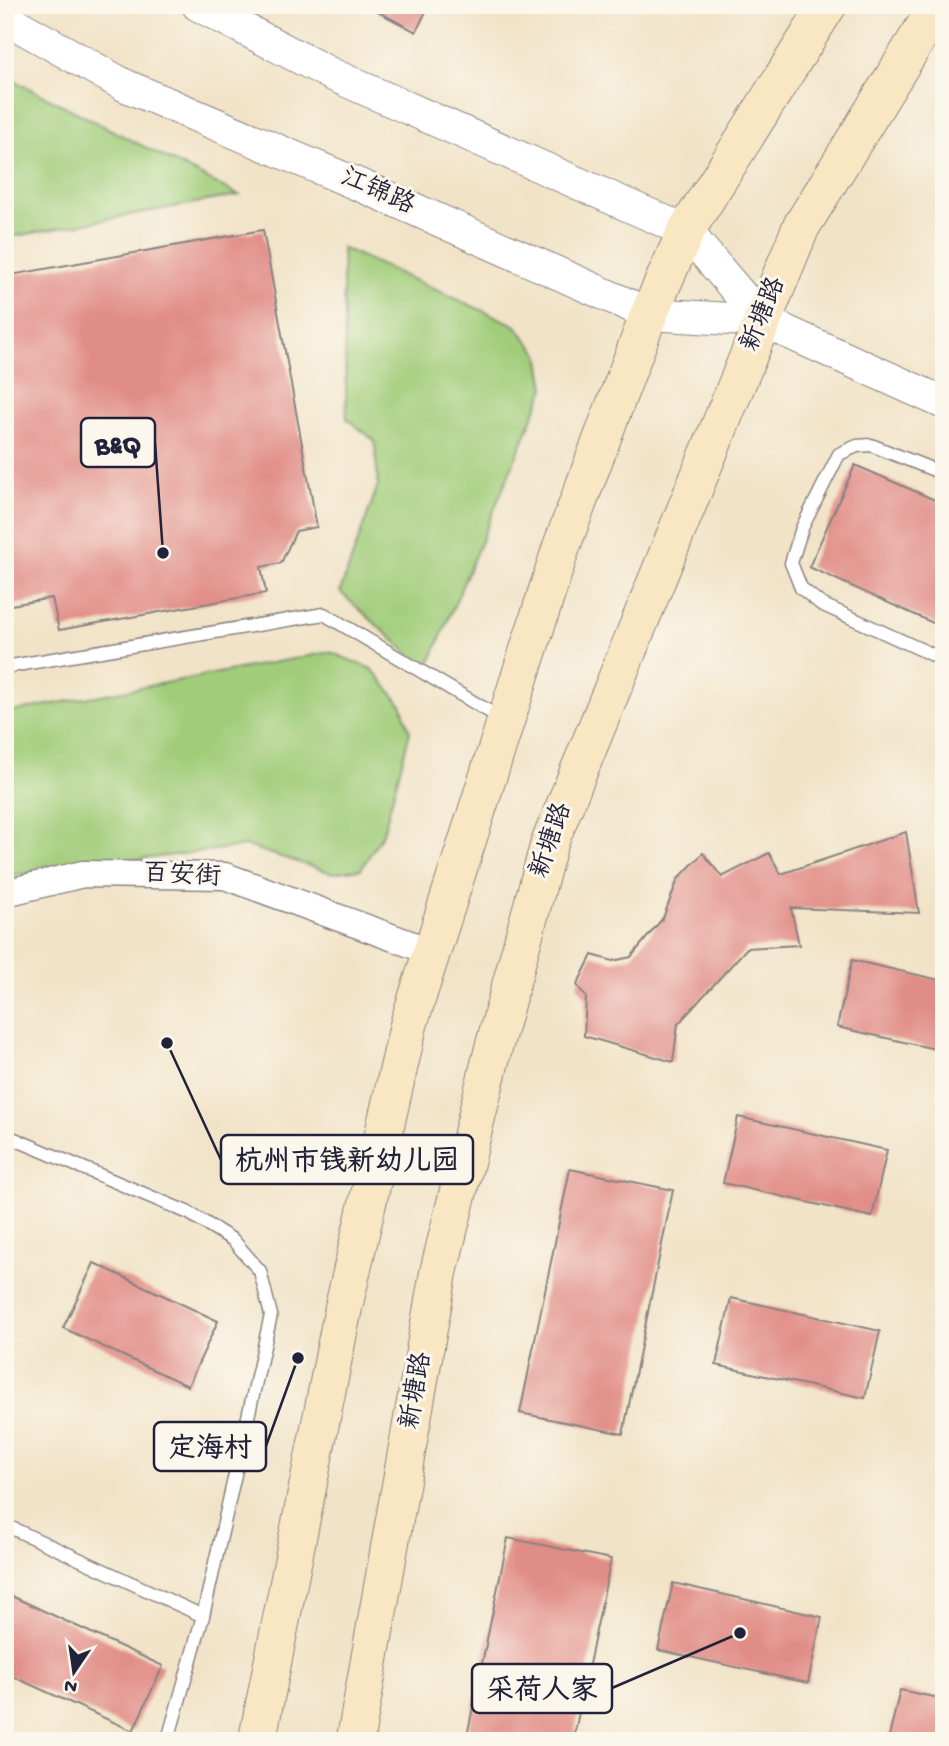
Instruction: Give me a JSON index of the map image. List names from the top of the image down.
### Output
{
  "streets": {
    "main road": ["新塘路"],
    "street": ["江锦路", "百安街"]
  },
  "crossings": [
    ["江锦路", "新塘路"]
  ],
  "places": [
    "B&Q",
    "杭州市钱新幼儿园",
    "定海村",
    "采荷人家"
  ],
  "north": "bottom"
}
